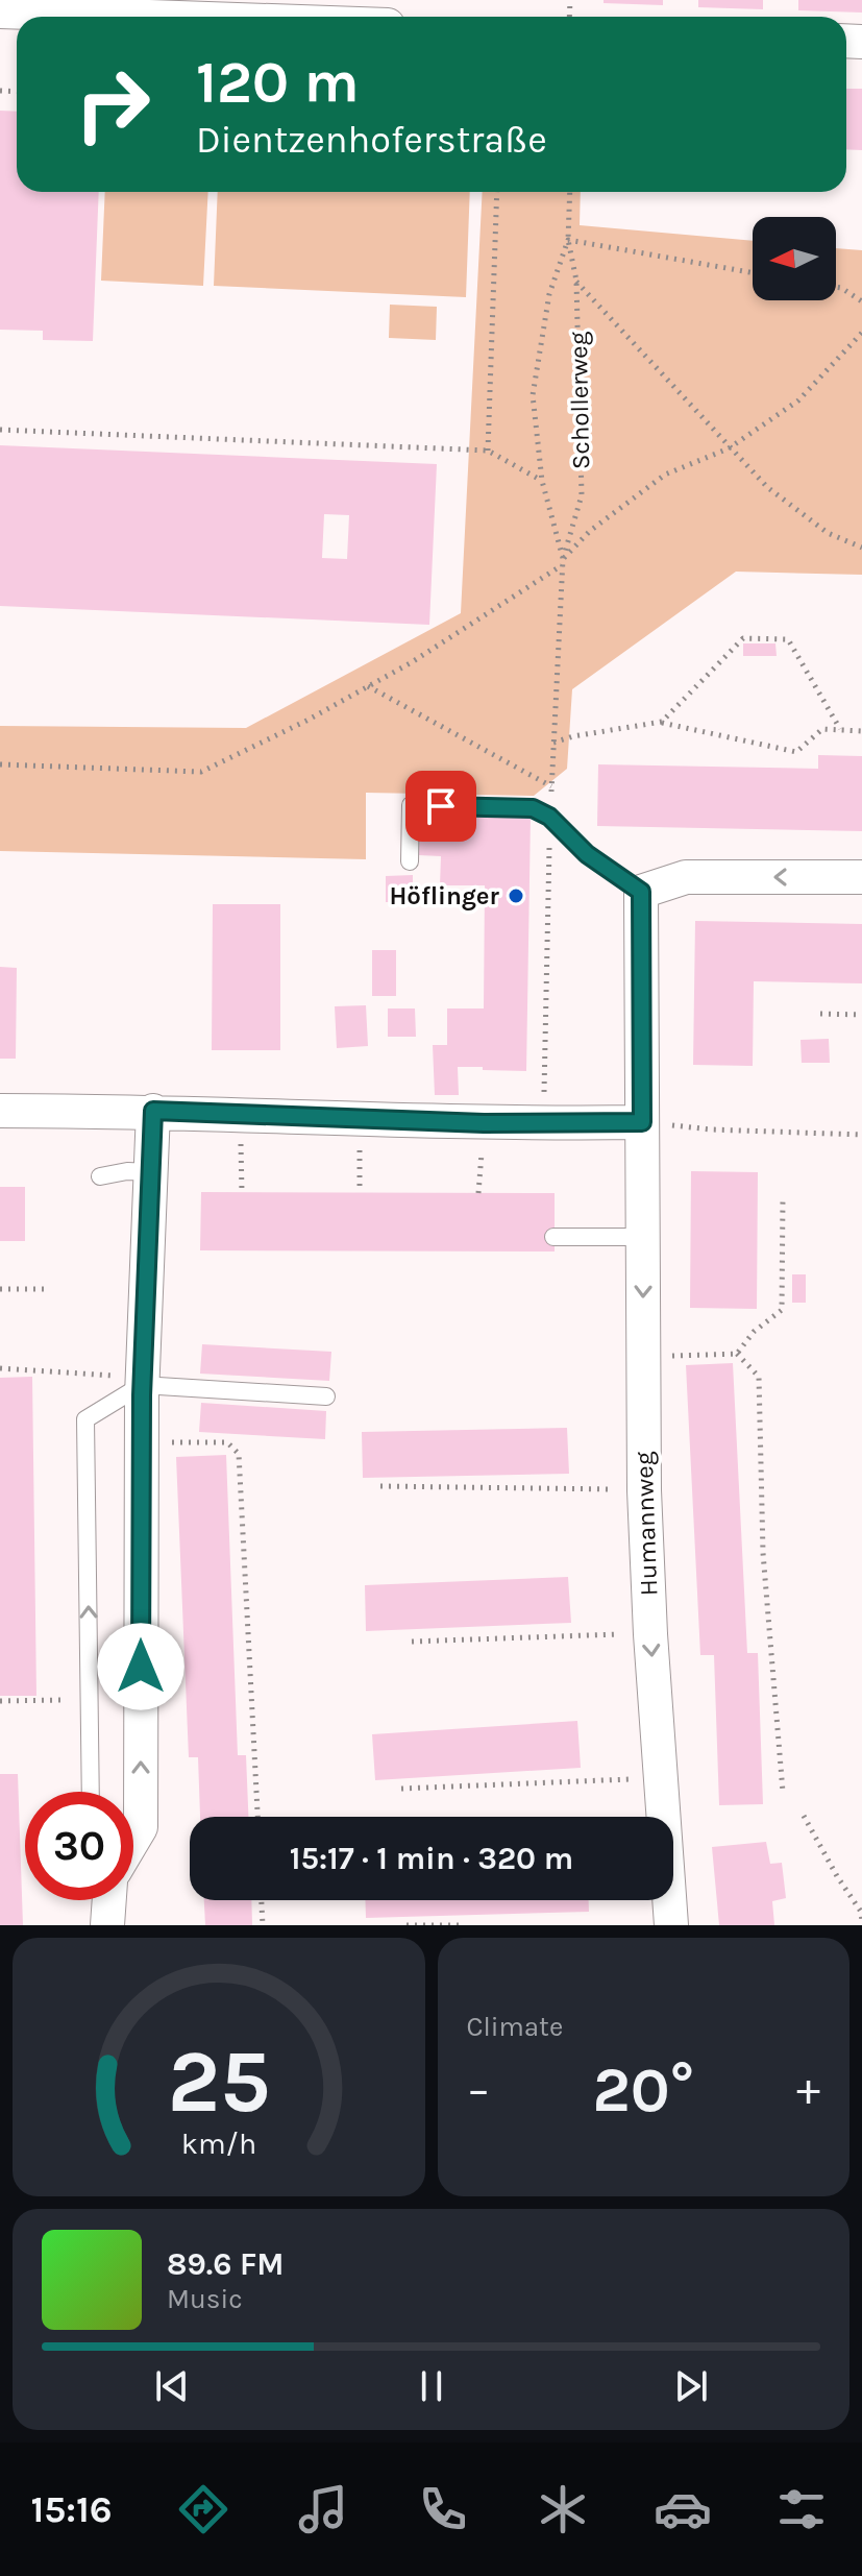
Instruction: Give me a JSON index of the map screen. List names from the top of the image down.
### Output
{
  "streets": {
    "street": ["Humannweg"],
    "path": ["Schollerweg"]
  },
  "places": ["Höflinger"],
  "north": "left",
  "page": {
    "turn": ["120 m", "Dientzenhoferstraße"],
    "limit": "30",
    "trip": "15:17 · 1 min · 320 m",
    "tile": "Climate",
    "heat": ["−", "20°", "+"],
    "song": ["89.6 FM", "Music"],
    "tabs": "15:16",
    "gauge": ["25", "km/h"]
  }
}
